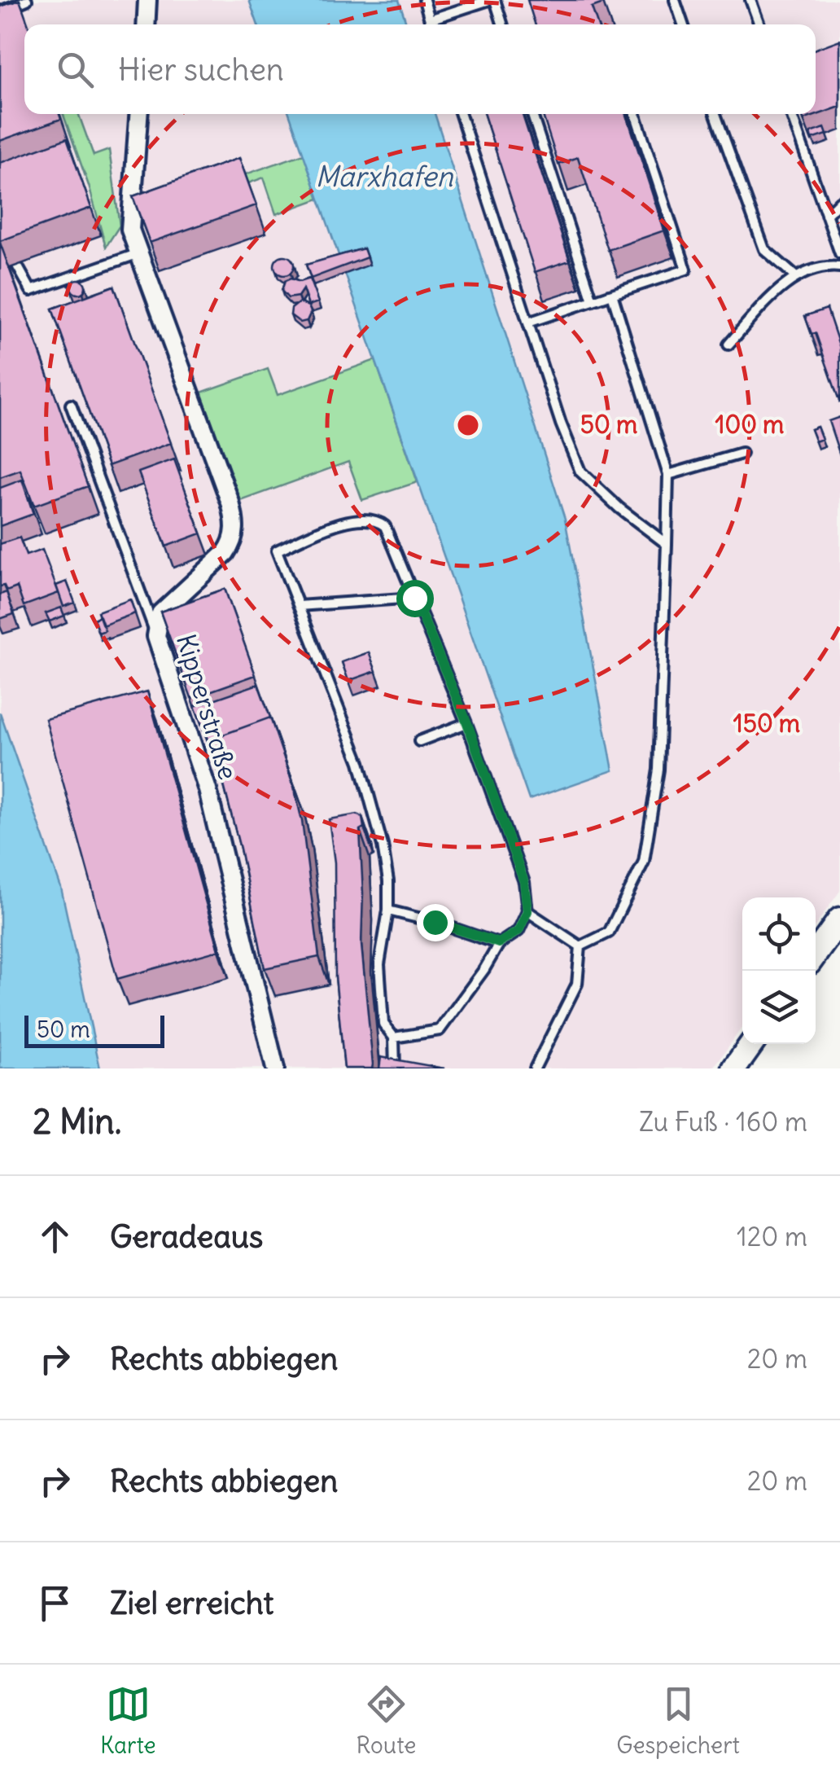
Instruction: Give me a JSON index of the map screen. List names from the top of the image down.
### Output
{
  "streets": {
    "street": ["Kipperstraße"]
  },
  "water": ["Marxhafen"],
  "scale_bar": "50 m",
  "page": {
    "search": "Hier suchen",
    "scale": "50 m",
    "heading": ["2 Min.", "Zu Fuß · 160 m"],
    "list": [
      ["Geradeaus", "120 m"],
      ["Rechts abbiegen", "20 m"],
      ["Rechts abbiegen", "20 m"],
      "Ziel erreicht"
    ],
    "nav": ["Karte", "Route", "Gespeichert"]
  },
  "rings": ["50 m", "100 m", "150 m"]
}
